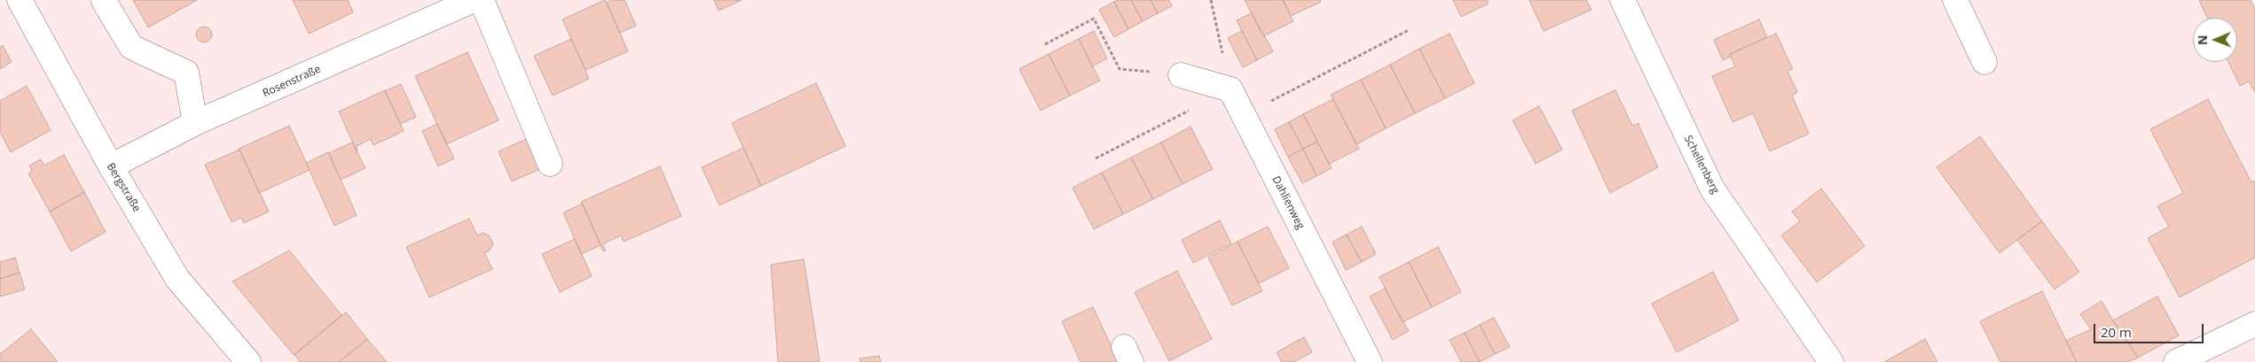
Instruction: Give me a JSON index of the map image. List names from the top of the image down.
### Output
{
  "streets": {
    "street": [
      "Rosenstraße",
      "Schellenberg",
      "Bergstraße",
      "Dahlienweg"
    ]
  },
  "crossings": [
    ["Rosenstraße", "Bergstraße"]
  ],
  "scale_bar": "20 m",
  "north": "left"
}
